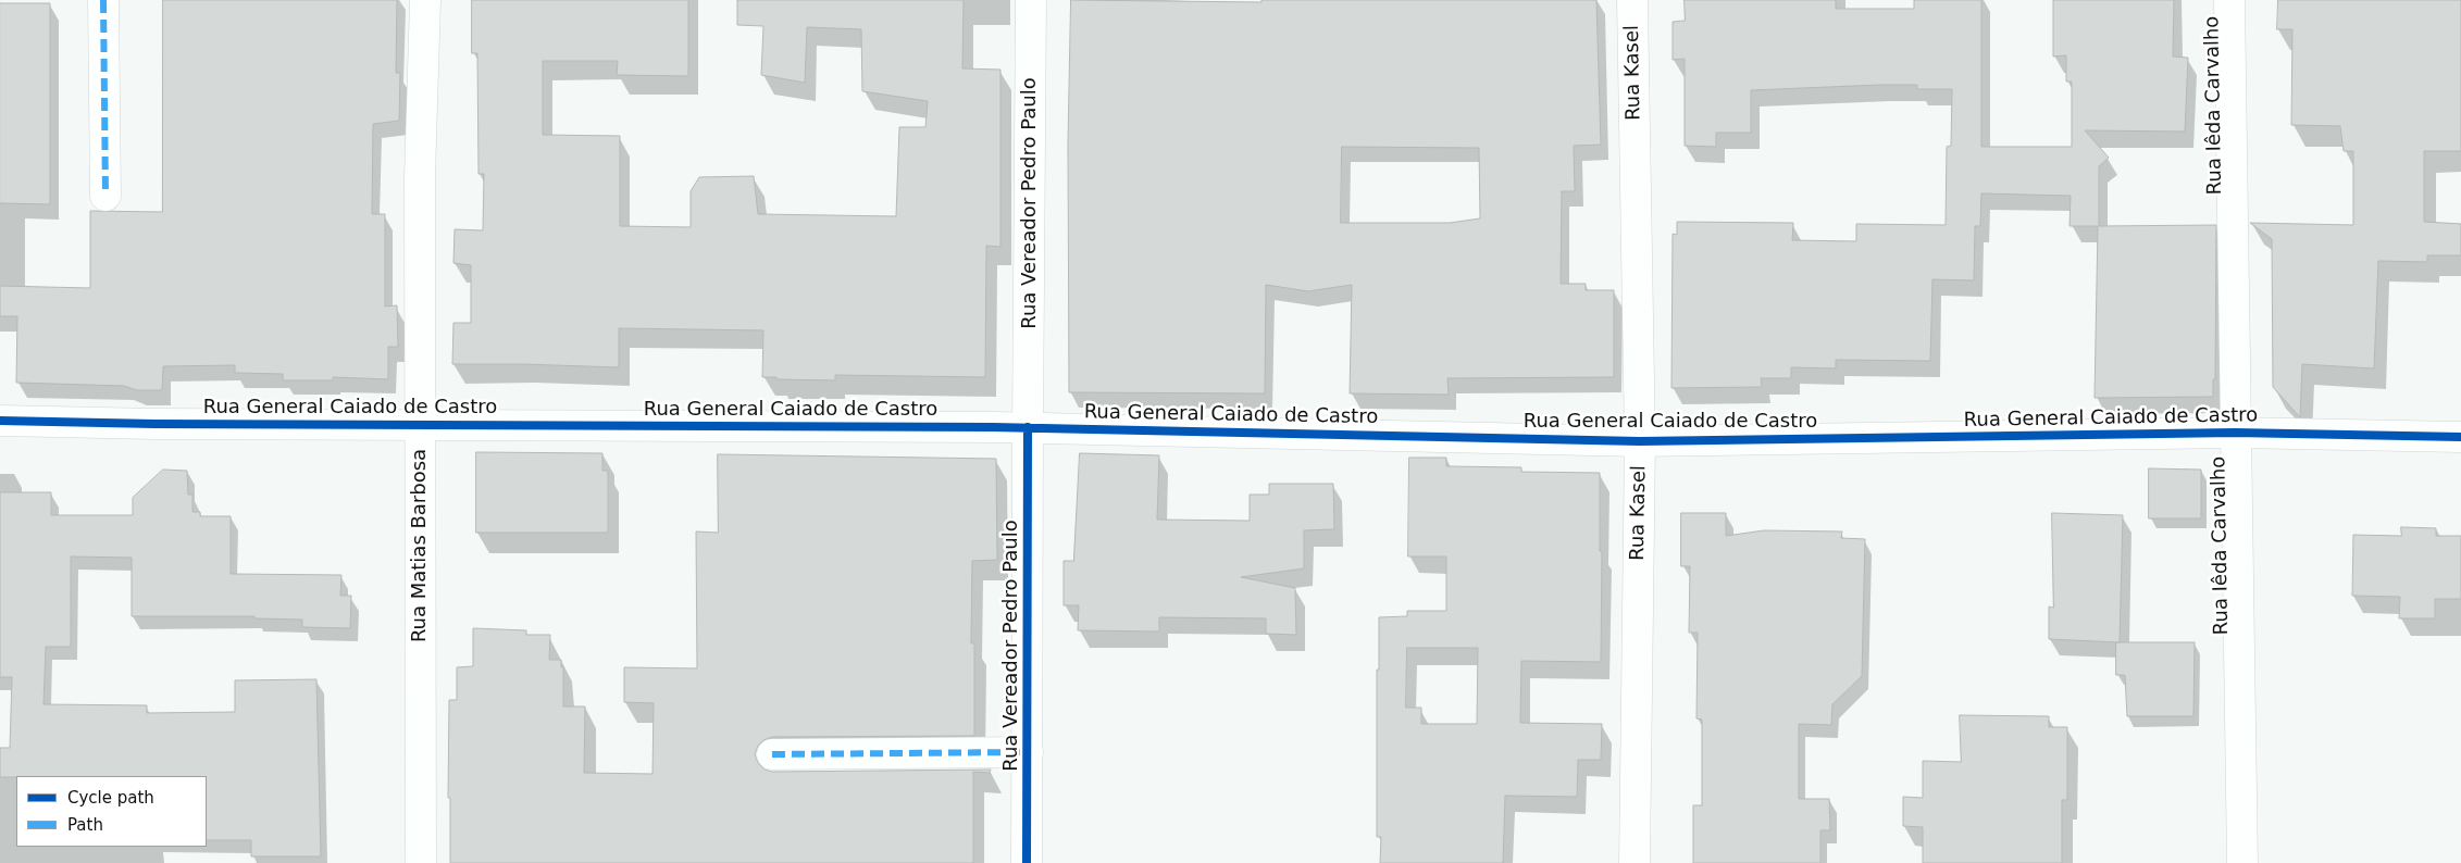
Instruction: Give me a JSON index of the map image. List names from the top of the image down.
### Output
{
  "streets": {
    "street": [
      "Rua Kasel",
      "Rua Iêda Carvalho",
      "Rua Vereador Pedro Paulo",
      "Rua General Caiado de Castro",
      "Rua Matias Barbosa"
    ]
  },
  "crossings": [
    ["Rua Kasel", "Rua General Caiado de Castro"],
    ["Rua Iêda Carvalho", "Rua General Caiado de Castro"],
    ["Rua Vereador Pedro Paulo", "Rua General Caiado de Castro"],
    ["Rua General Caiado de Castro", "Rua Matias Barbosa"]
  ],
  "legend": ["Cycle path", "Path"]
}
